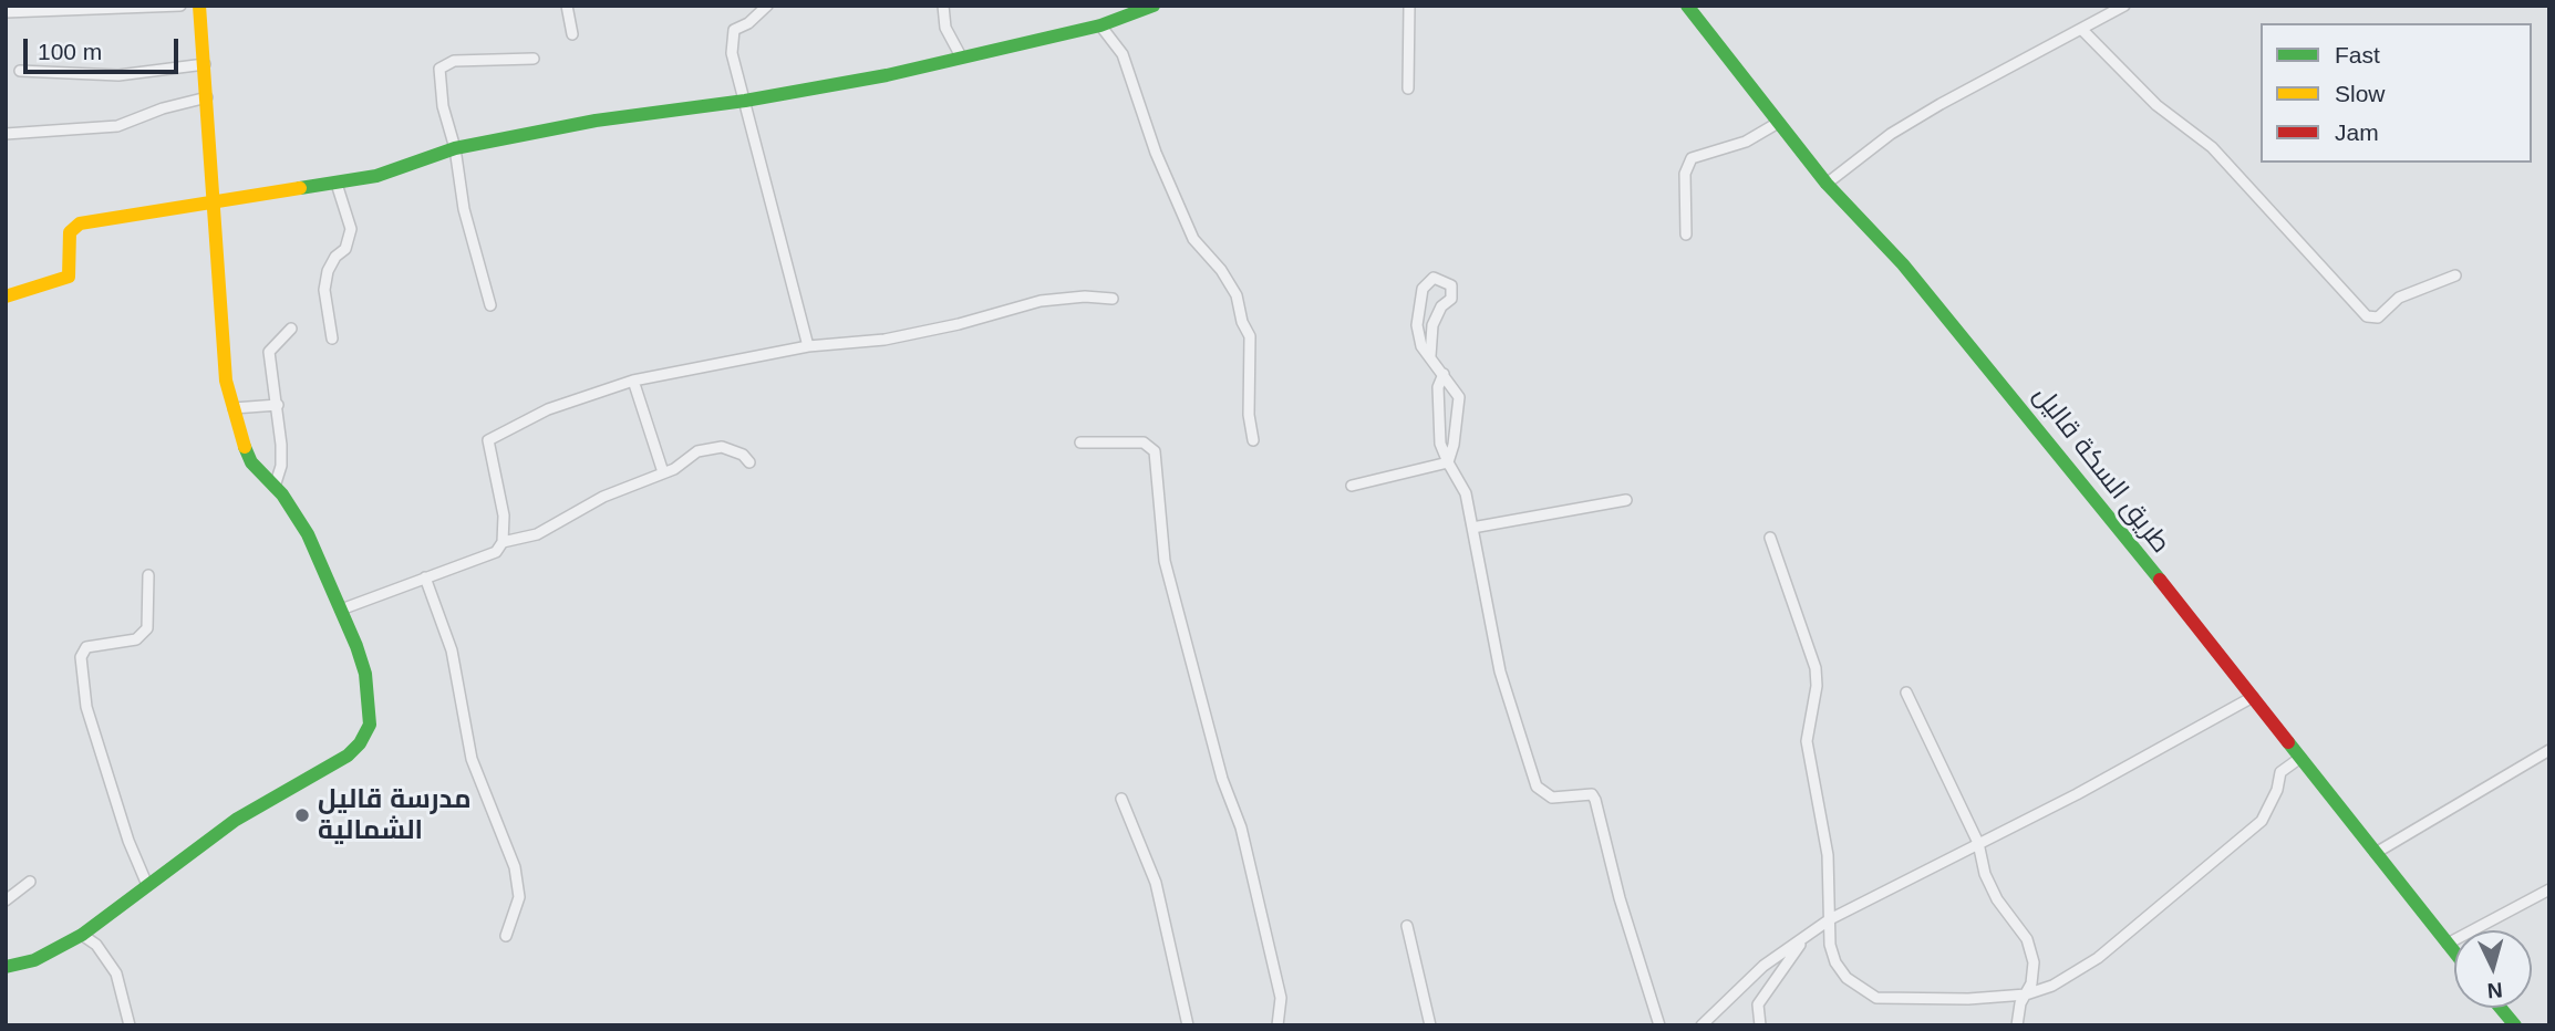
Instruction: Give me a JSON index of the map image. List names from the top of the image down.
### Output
{
  "streets": {
    "street": ["طريق السكة قاليل"]
  },
  "places": ["مدرسة قاليل الشمالية"],
  "legend": ["Fast", "Slow", "Jam"],
  "scale_bar": "100 m",
  "north": "bottom"
}
